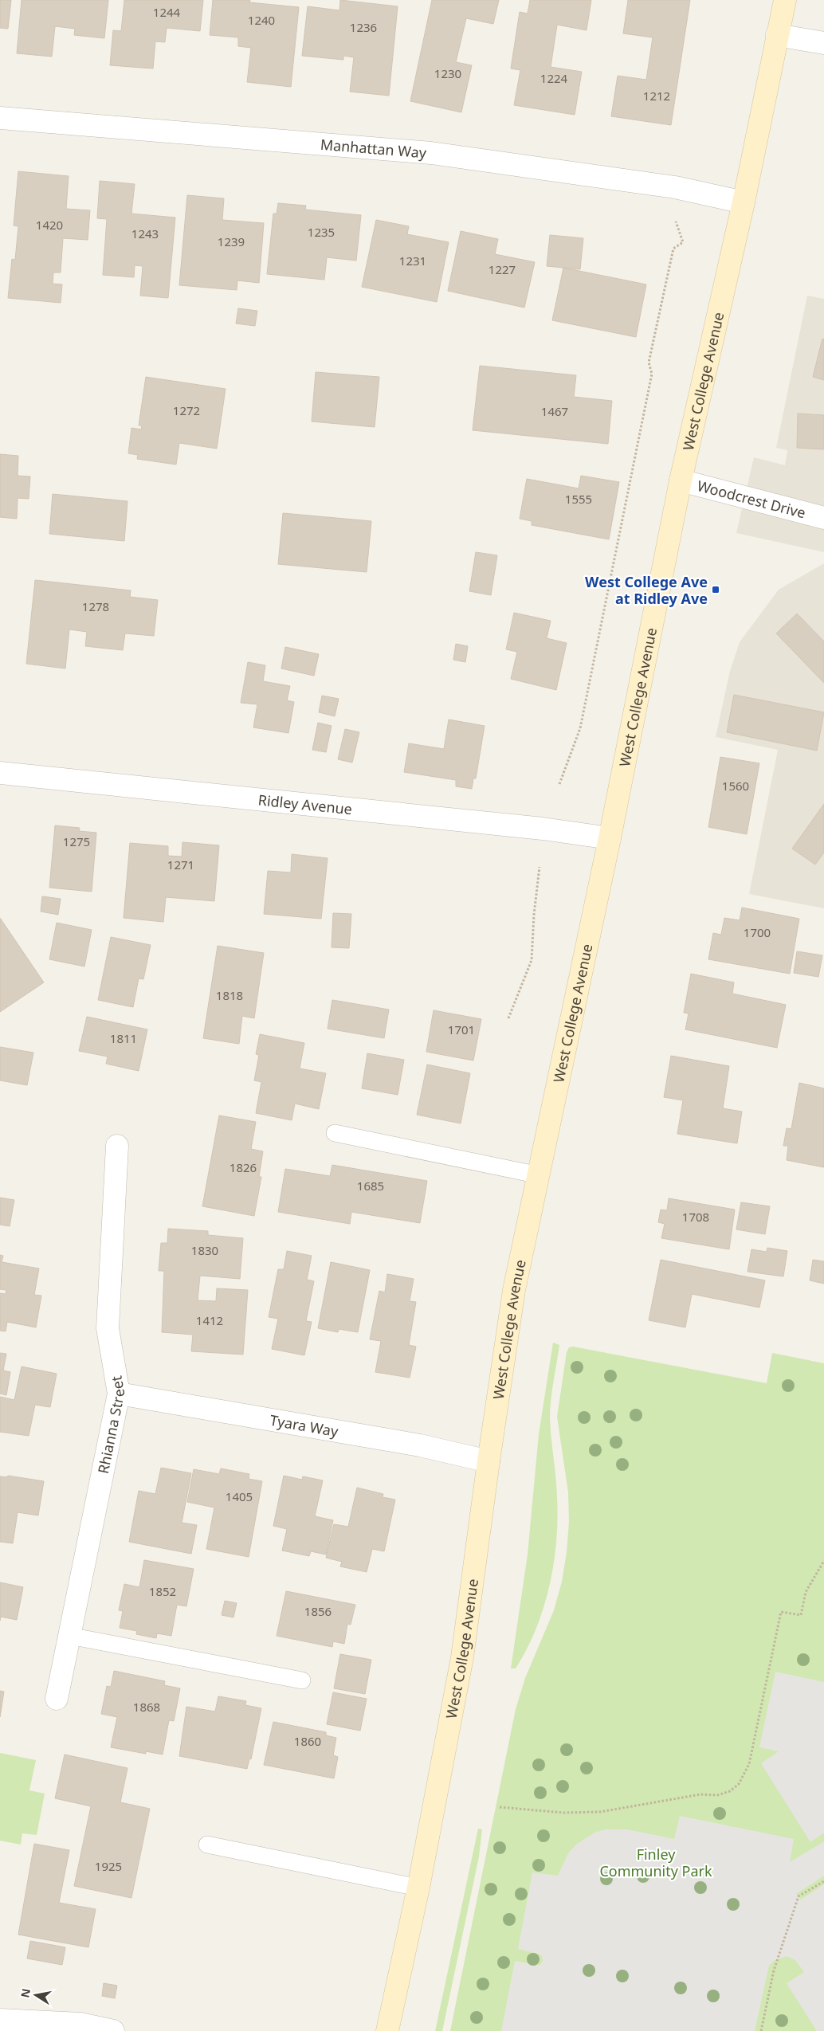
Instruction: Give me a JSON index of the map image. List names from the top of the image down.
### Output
{
  "streets": {
    "main road": ["West College Avenue"],
    "street": [
      "Manhattan Way",
      "Woodcrest Drive",
      "Ridley Avenue",
      "Rhianna Street",
      "Tyara Way"
    ]
  },
  "crossings": [
    ["Manhattan Way", "West College Avenue"],
    ["West College Avenue", "Woodcrest Drive"],
    ["West College Avenue", "Ridley Avenue"],
    ["West College Avenue", "Tyara Way"],
    ["Rhianna Street", "Tyara Way"]
  ],
  "parks": ["Finley Community Park"],
  "places": {
    "transit": ["West College Ave at Ridley Ave"]
  },
  "house_numbers": [
    "1244",
    "1240",
    "1236",
    "1230",
    "1224",
    "1212",
    "1420",
    "1235",
    "1243",
    "1239",
    "1231",
    "1227",
    "1272",
    "1467",
    "1555",
    "1278",
    "1560",
    "1275",
    "1271",
    "1700",
    "1818",
    "1701",
    "1811",
    "1826",
    "1685",
    "1708",
    "1830",
    "1412",
    "1405",
    "1852",
    "1856",
    "1868",
    "1860",
    "1925"
  ],
  "north": "left"
}
